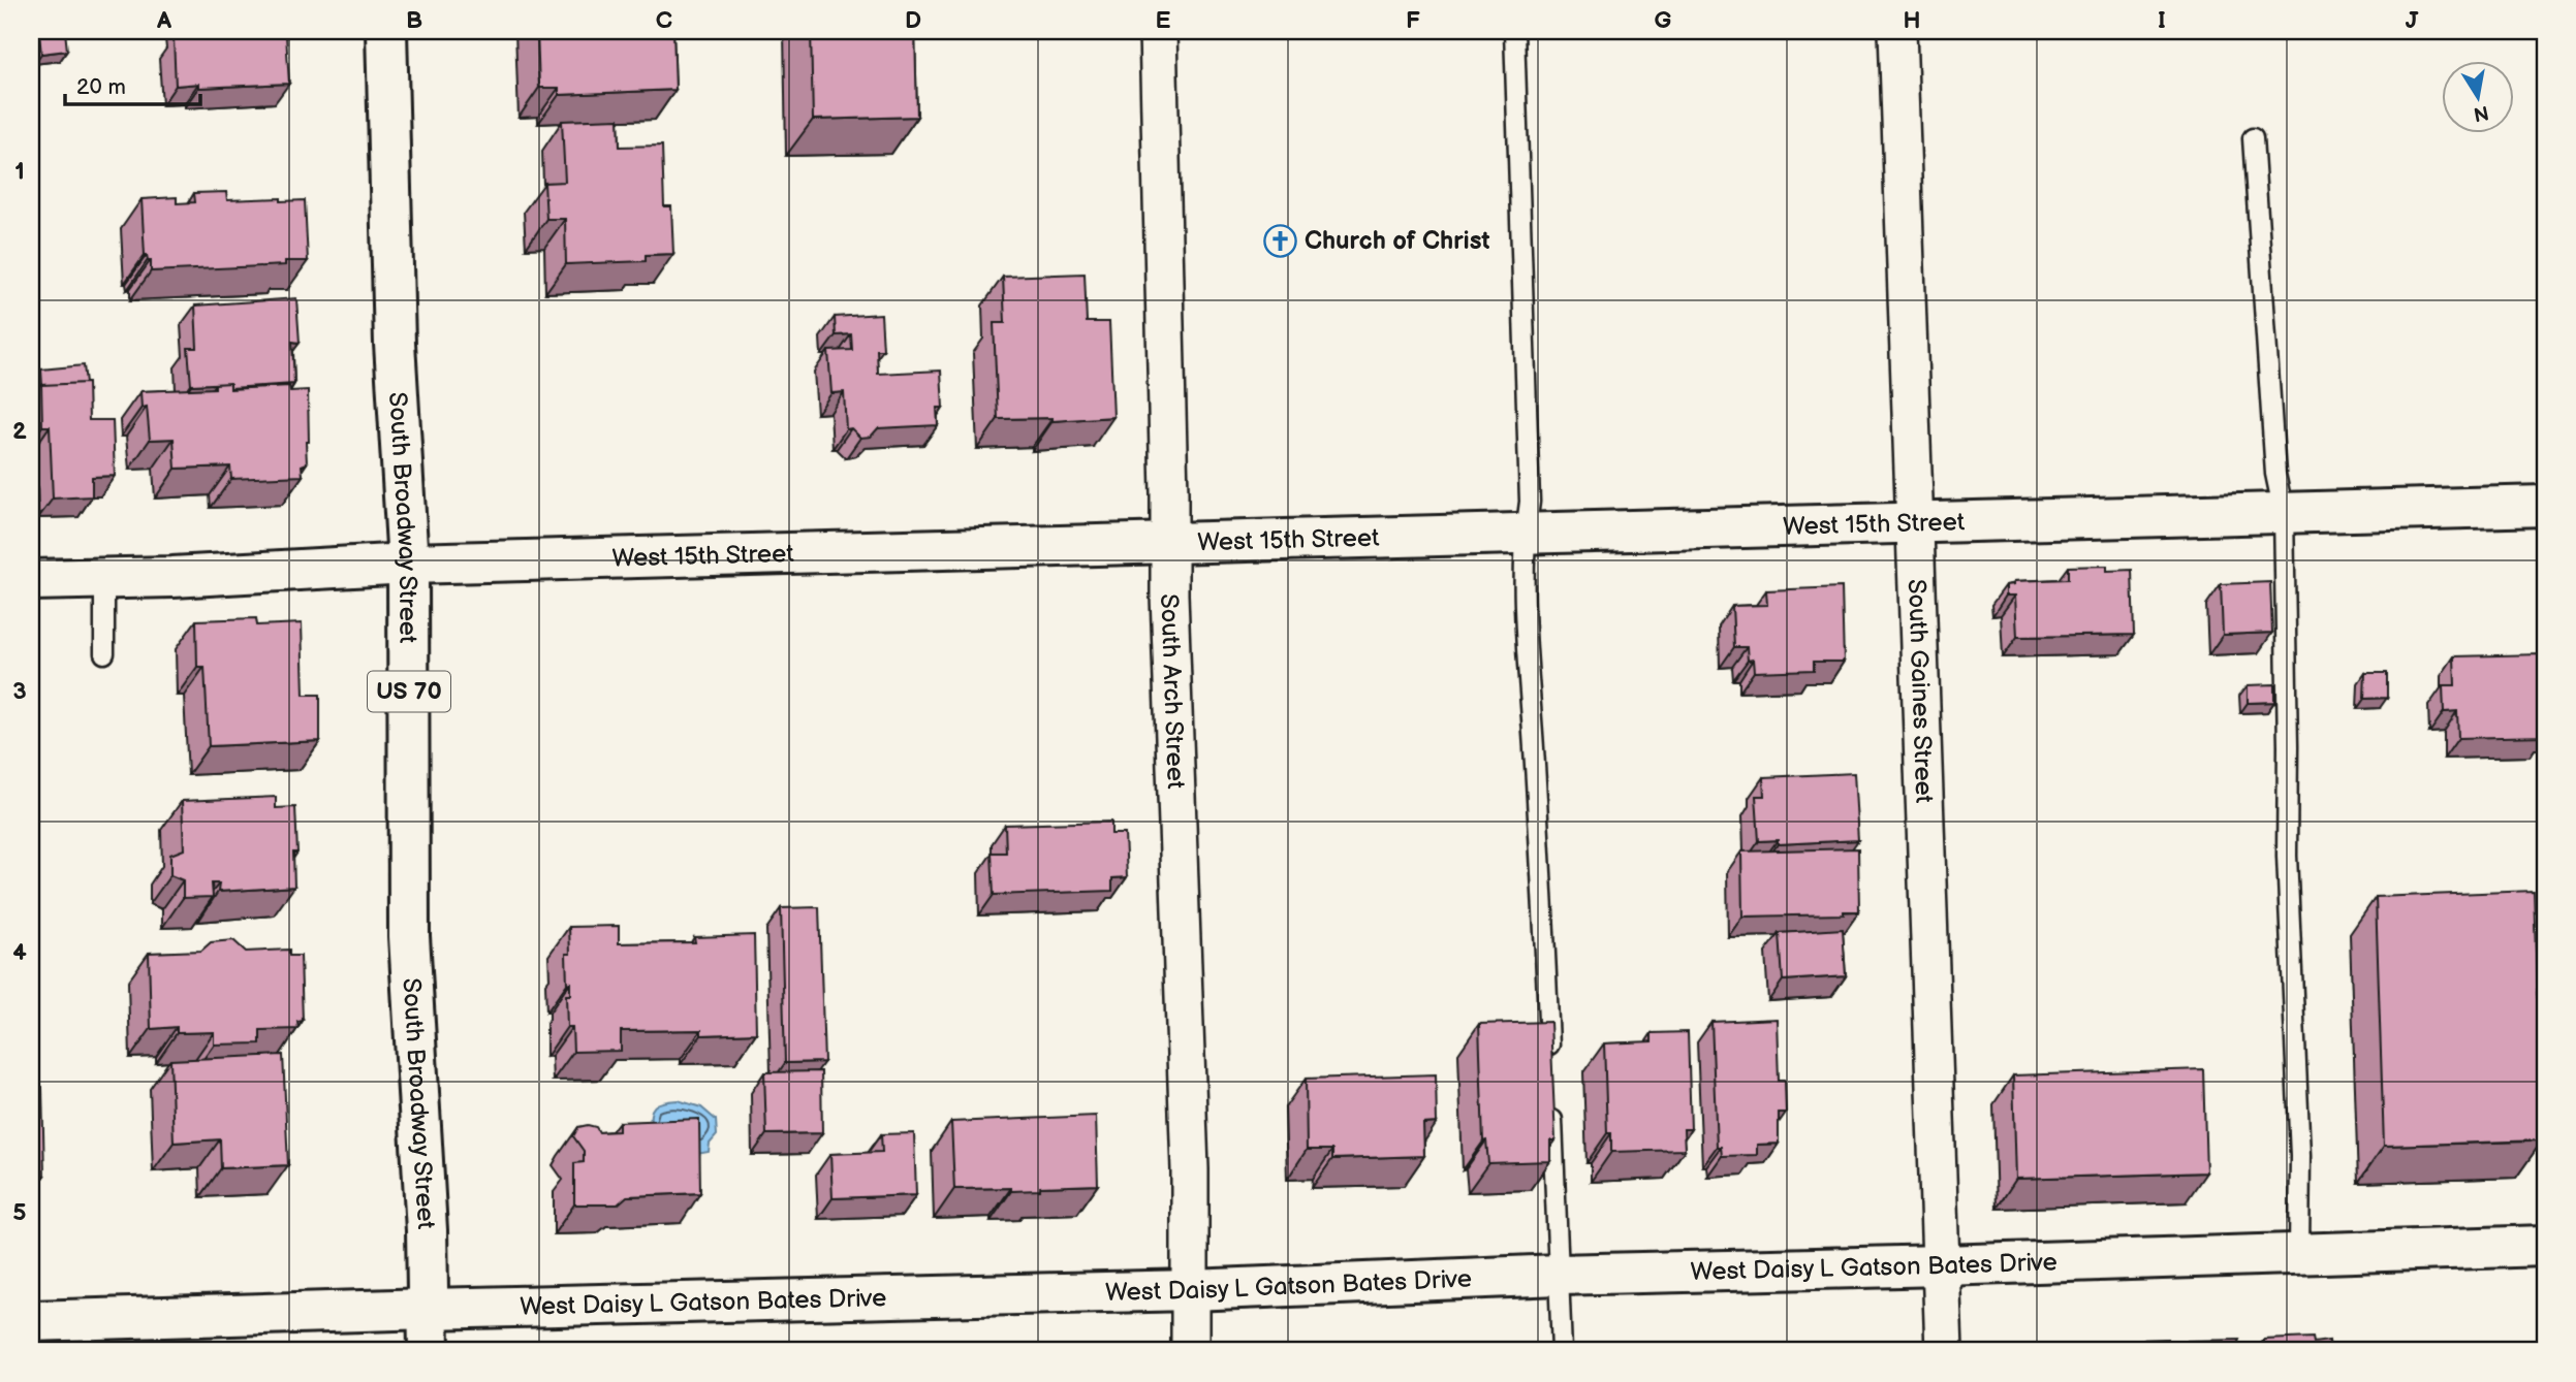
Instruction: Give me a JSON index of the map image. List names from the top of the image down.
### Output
{
  "streets": {
    "street": [
      "South Broadway Street",
      "West 15th Street",
      "US 70",
      "South Arch Street",
      "South Gaines Street",
      "West Daisy L Gatson Bates Drive"
    ]
  },
  "crossings": [
    ["South Broadway Street", "West 15th Street"],
    ["South Broadway Street", "West Daisy L Gatson Bates Drive"],
    ["West 15th Street", "South Arch Street"],
    ["West 15th Street", "South Gaines Street"],
    ["South Arch Street", "West Daisy L Gatson Bates Drive"],
    ["South Gaines Street", "West Daisy L Gatson Bates Drive"]
  ],
  "places": {
    "church": ["Church of Christ"]
  },
  "scale_bar": "20 m",
  "north": "bottom",
  "grid": {
    "columns": [
      "A",
      "B",
      "C",
      "D",
      "E",
      "F",
      "G",
      "H",
      "I",
      "J"
    ],
    "rows": [
      "1",
      "2",
      "3",
      "4",
      "5"
    ]
  }
}
